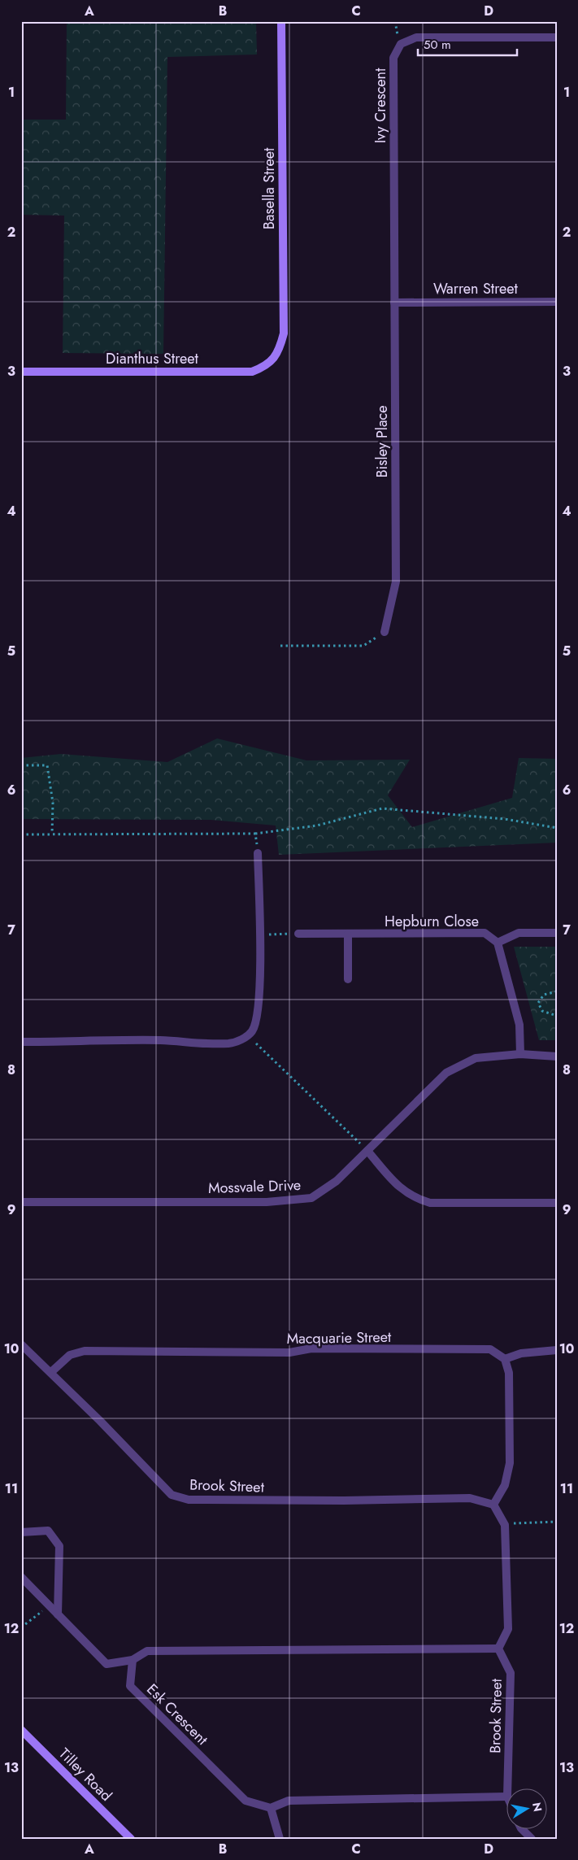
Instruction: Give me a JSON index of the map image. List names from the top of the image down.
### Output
{
  "streets": {
    "street": [
      "Ivy Crescent",
      "Basella Street",
      "Warren Street",
      "Dianthus Street",
      "Bisley Place",
      "Hepburn Close",
      "Mossvale Drive",
      "Macquarie Street",
      "Brook Street",
      "Esk Crescent",
      "Tilley Road"
    ]
  },
  "crossings": [
    ["Ivy Crescent", "Warren Street"],
    ["Ivy Crescent", "Bisley Place"],
    ["Basella Street", "Dianthus Street"],
    ["Warren Street", "Bisley Place"],
    ["Macquarie Street", "Brook Street"]
  ],
  "scale_bar": "50 m",
  "north": "right",
  "grid": {
    "columns": [
      "A",
      "B",
      "C",
      "D"
    ],
    "rows": [
      "1",
      "2",
      "3",
      "4",
      "5",
      "6",
      "7",
      "8",
      "9",
      "10",
      "11",
      "12",
      "13"
    ]
  }
}
